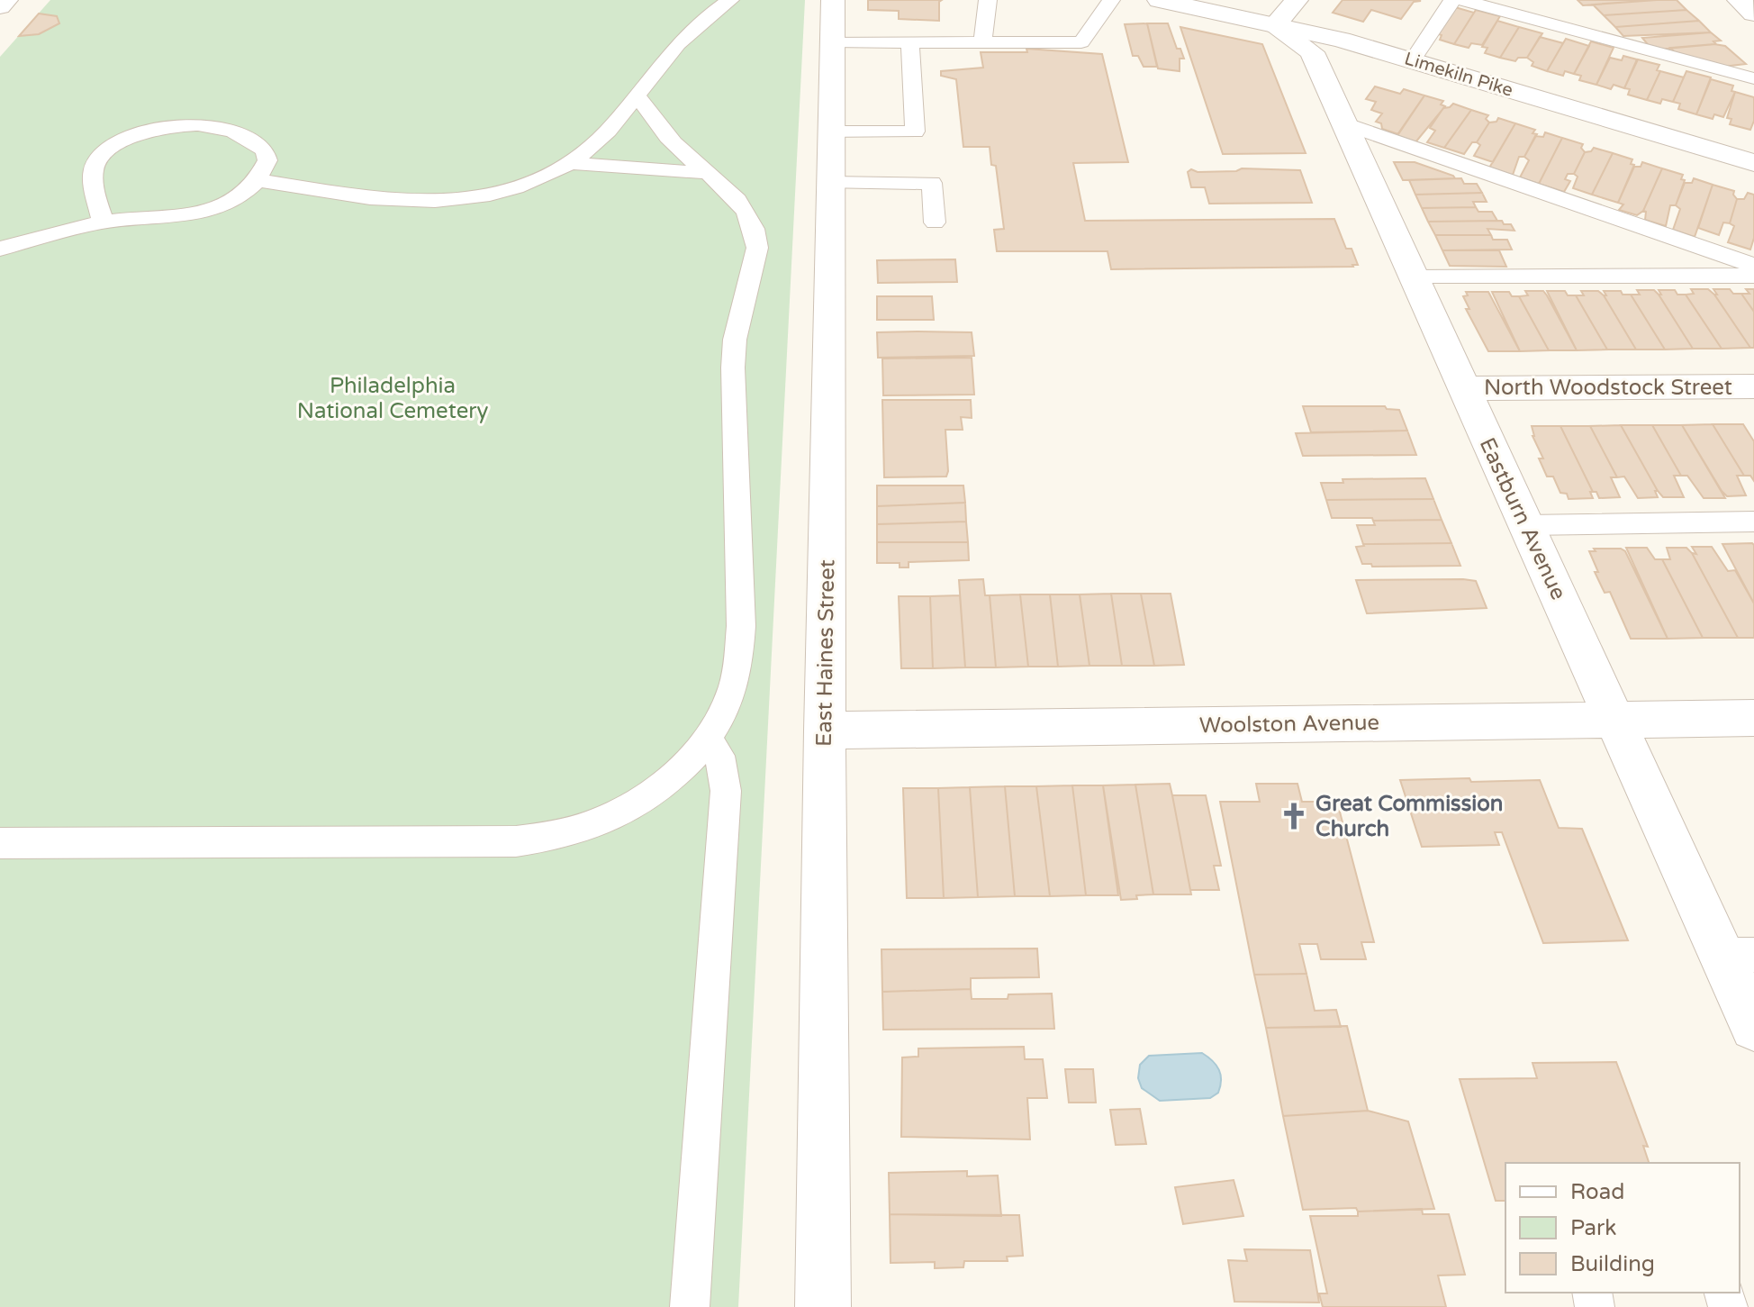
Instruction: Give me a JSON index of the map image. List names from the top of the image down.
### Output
{
  "streets": {
    "street": [
      "Limekiln Pike",
      "North Woodstock Street",
      "Eastburn Avenue",
      "East Haines Street",
      "Woolston Avenue"
    ]
  },
  "crossings": [
    ["Limekiln Pike", "Eastburn Avenue"],
    ["North Woodstock Street", "Eastburn Avenue"],
    ["Eastburn Avenue", "Woolston Avenue"],
    ["East Haines Street", "Woolston Avenue"]
  ],
  "parks": ["Philadelphia National Cemetery"],
  "places": {
    "church": ["Great Commission Church"]
  },
  "legend": ["Road", "Park", "Building"]
}
